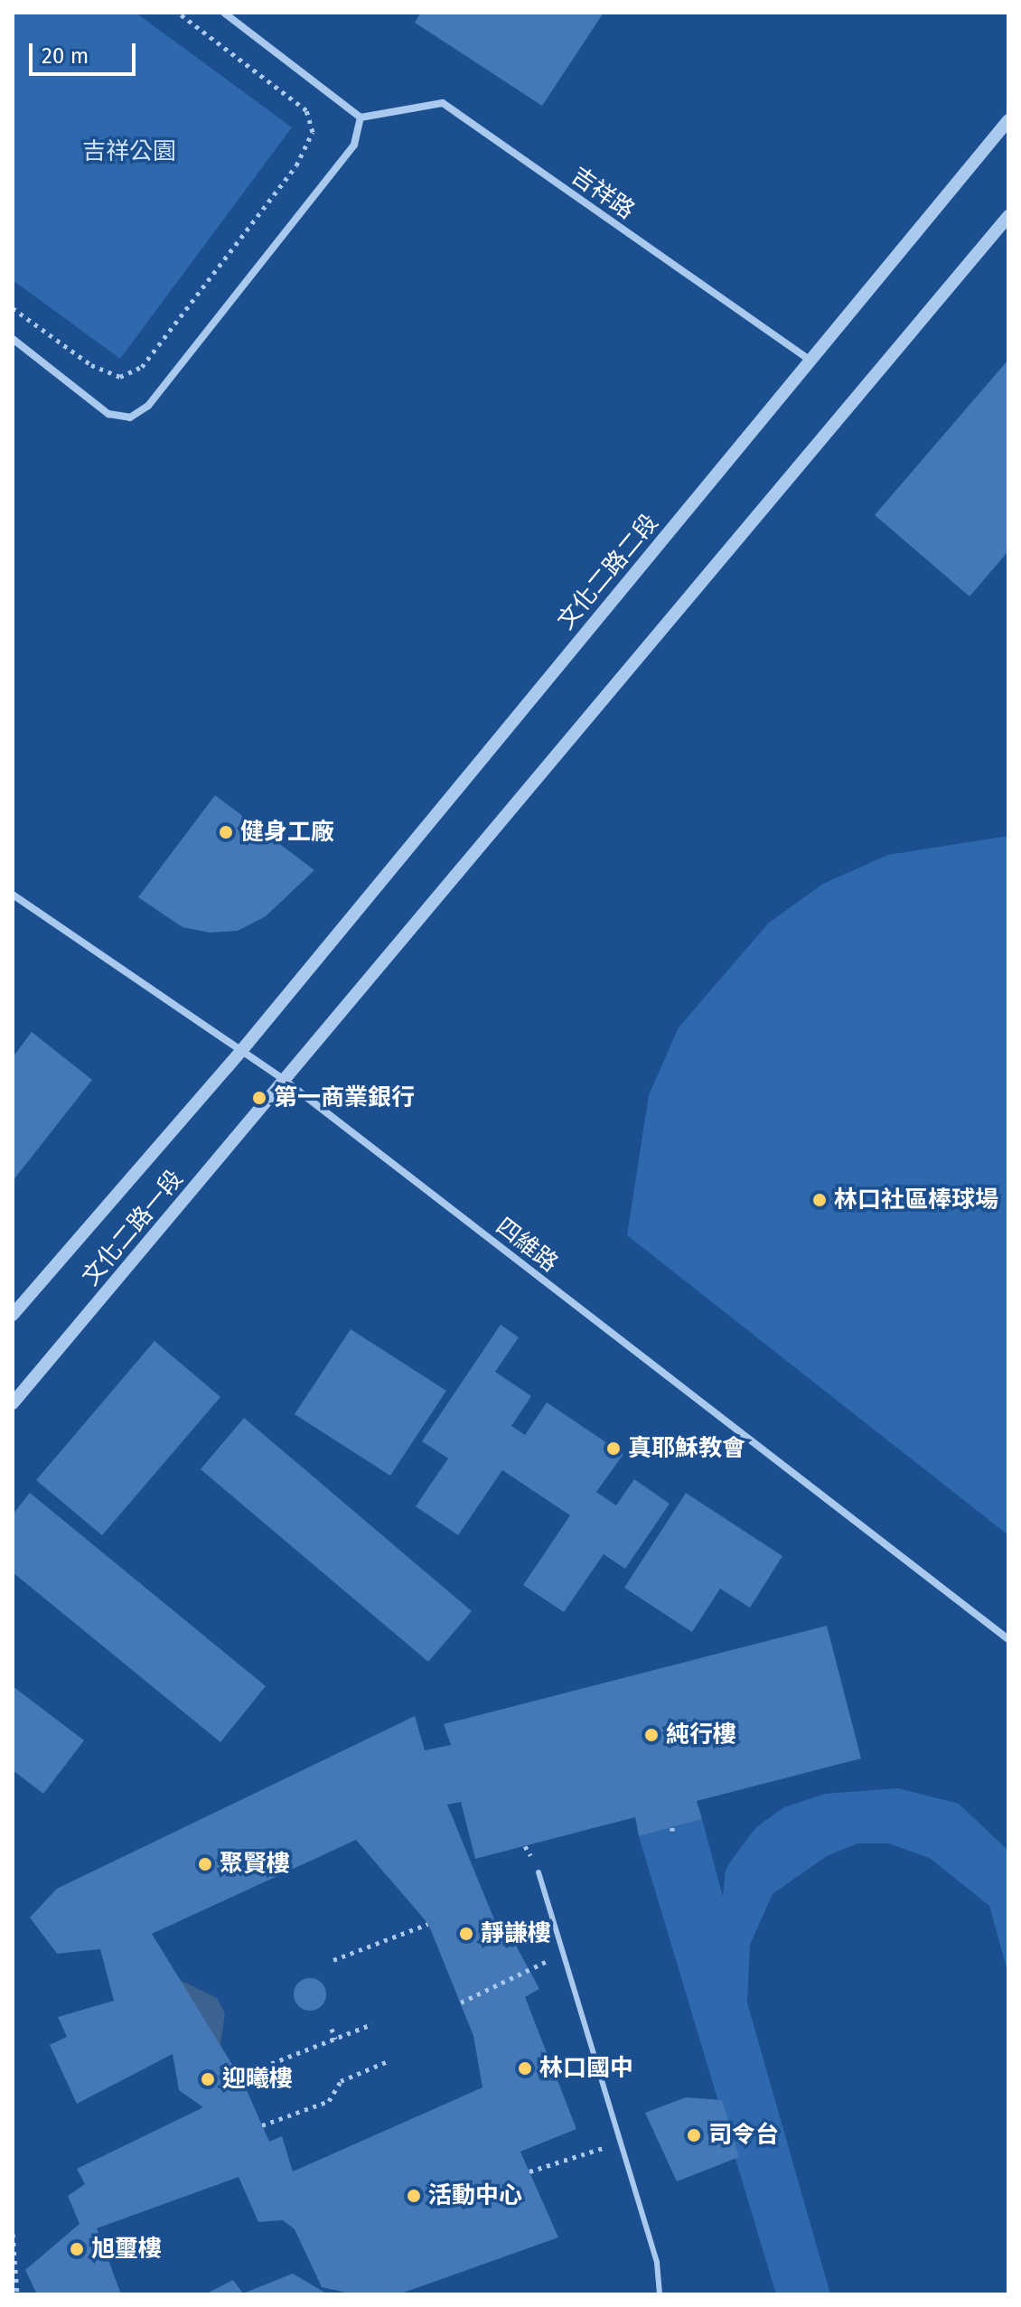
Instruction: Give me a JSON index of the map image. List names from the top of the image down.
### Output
{
  "streets": {
    "street": [
      "吉祥路",
      "文化二路二段",
      "文化二路一段",
      "四維路"
    ]
  },
  "crossings": [
    ["吉祥路", "文化二路二段"],
    ["文化二路二段", "文化二路一段"],
    ["文化二路二段", "四維路"],
    ["文化二路一段", "四維路"]
  ],
  "parks": ["吉祥公園"],
  "places": [
    "健身工廠",
    "第一商業銀行",
    "林口社區棒球場",
    "真耶穌教會",
    "純行樓",
    "聚賢樓",
    "靜謙樓",
    "林口國中",
    "迎曦樓",
    "司令台",
    "活動中心",
    "旭璽樓"
  ],
  "scale_bar": "20 m"
}
